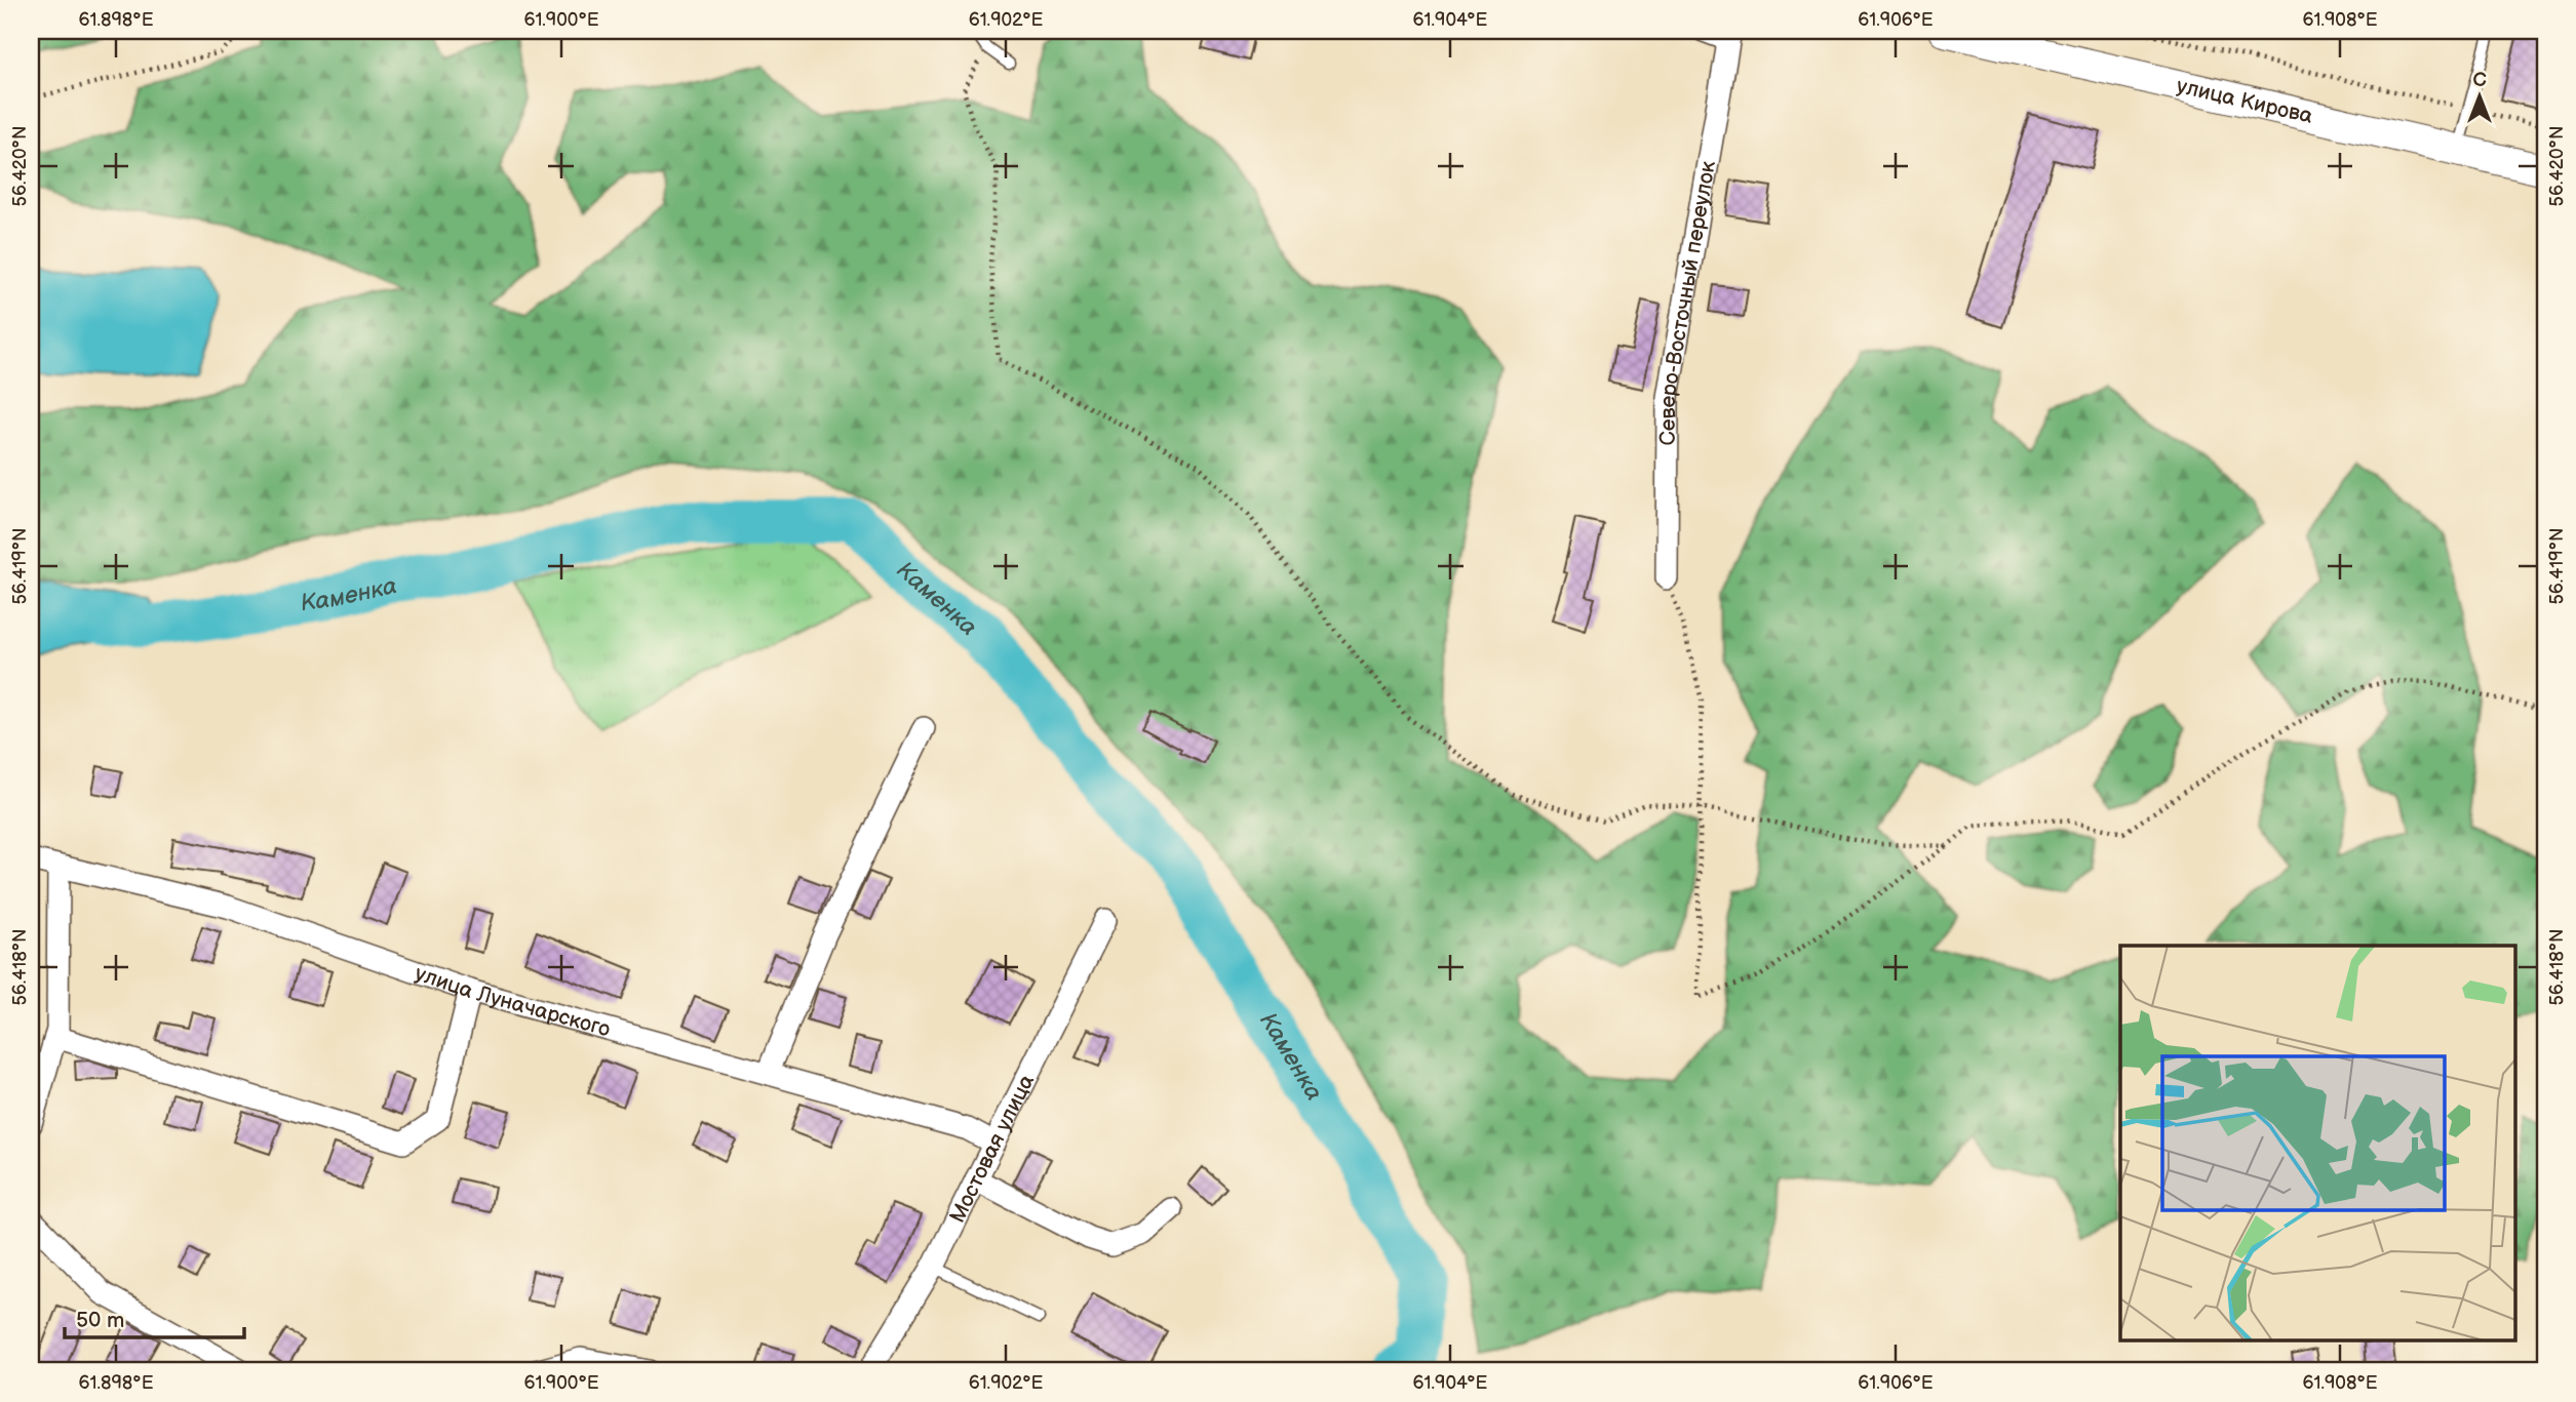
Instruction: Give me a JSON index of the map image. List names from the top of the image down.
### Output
{
  "streets": {
    "street": [
      "улица Кирова",
      "Северо-Восточный переулок",
      "улица Луначарского",
      "Мостовая улица"
    ]
  },
  "crossings": [
    ["улица Луначарского", "Мостовая улица"]
  ],
  "water": ["Каменка"],
  "scale_bar": "50 m",
  "north": "top",
  "coordinates": [
    "61.898°E",
    "61.900°E",
    "61.902°E",
    "61.904°E",
    "61.906°E",
    "61.908°E",
    "56.420°N",
    "56.419°N",
    "56.418°N"
  ]
}
